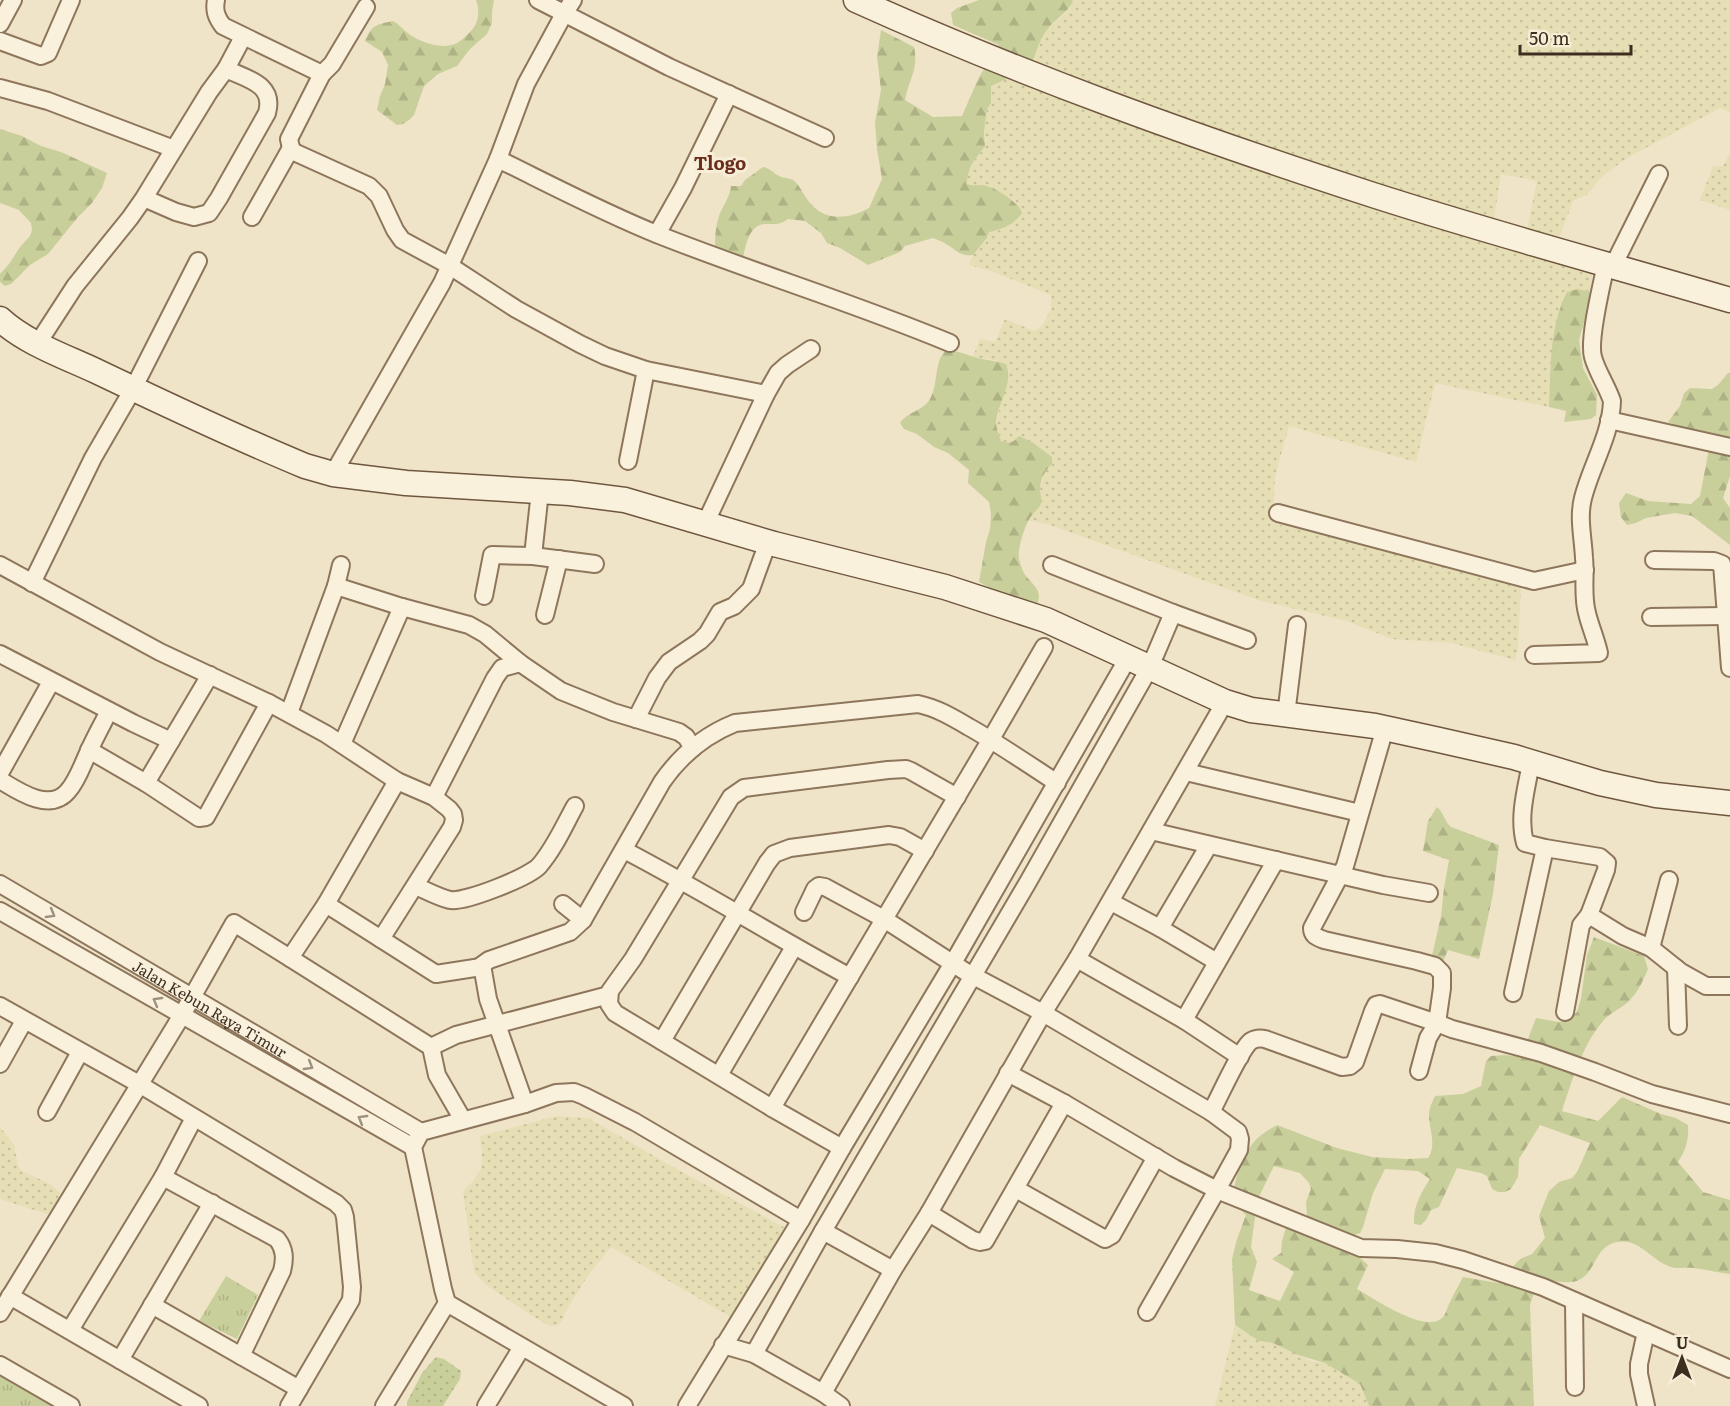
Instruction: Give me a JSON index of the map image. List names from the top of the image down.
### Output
{
  "streets": {
    "street": ["Jalan Kebun Raya Timur"]
  },
  "districts": ["Tlogo"],
  "scale_bar": "50 m",
  "north": "top"
}
